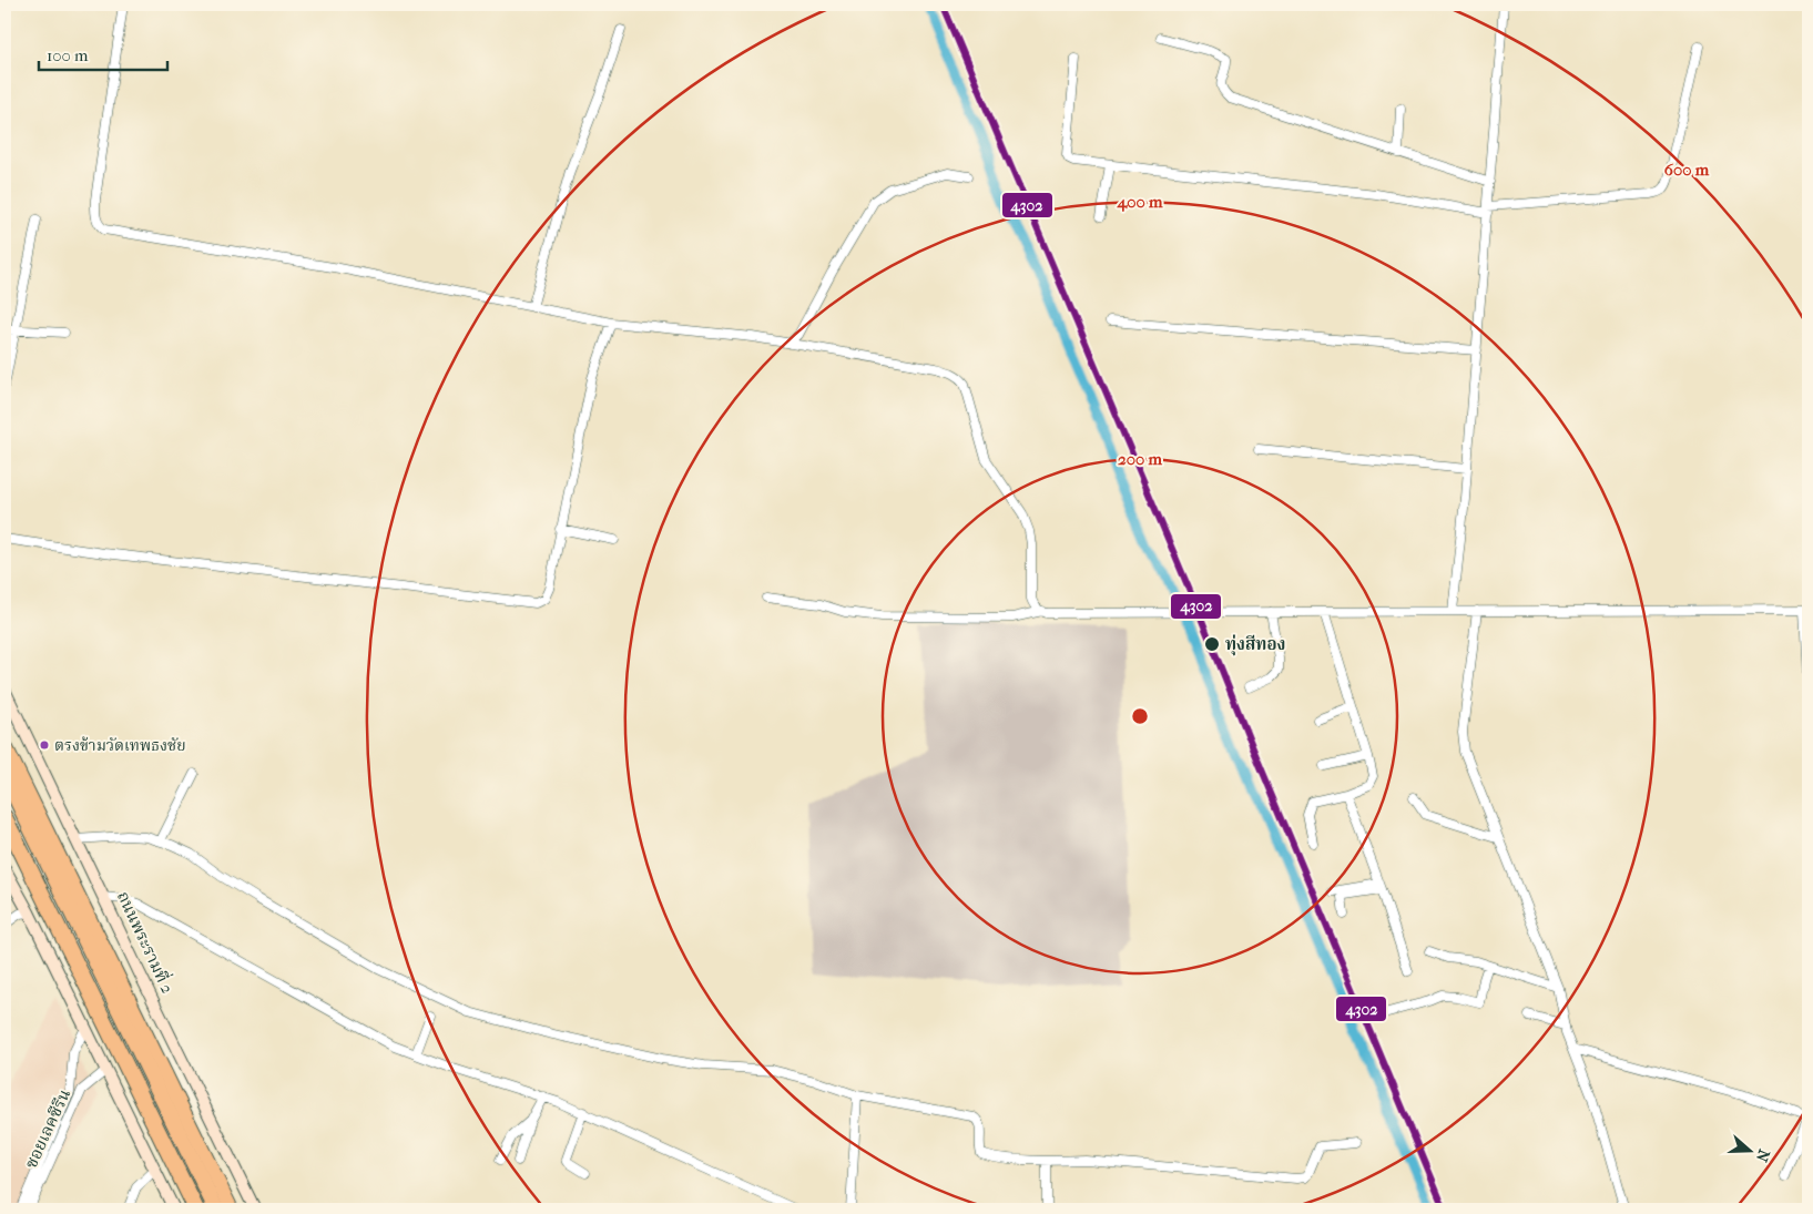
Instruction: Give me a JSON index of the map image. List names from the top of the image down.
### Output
{
  "streets": {
    "main road": ["ถนนพระรามที่ 2"],
    "street": ["ซอยเลคซีรีน"]
  },
  "places": ["ทุ่งสีทอง", "ตรงข้ามวัดเทพธงชัย"],
  "lines": ["transit line 4302"],
  "scale_bar": "100 m",
  "north": "right",
  "rings": ["600 m", "400 m", "200 m"]
}
